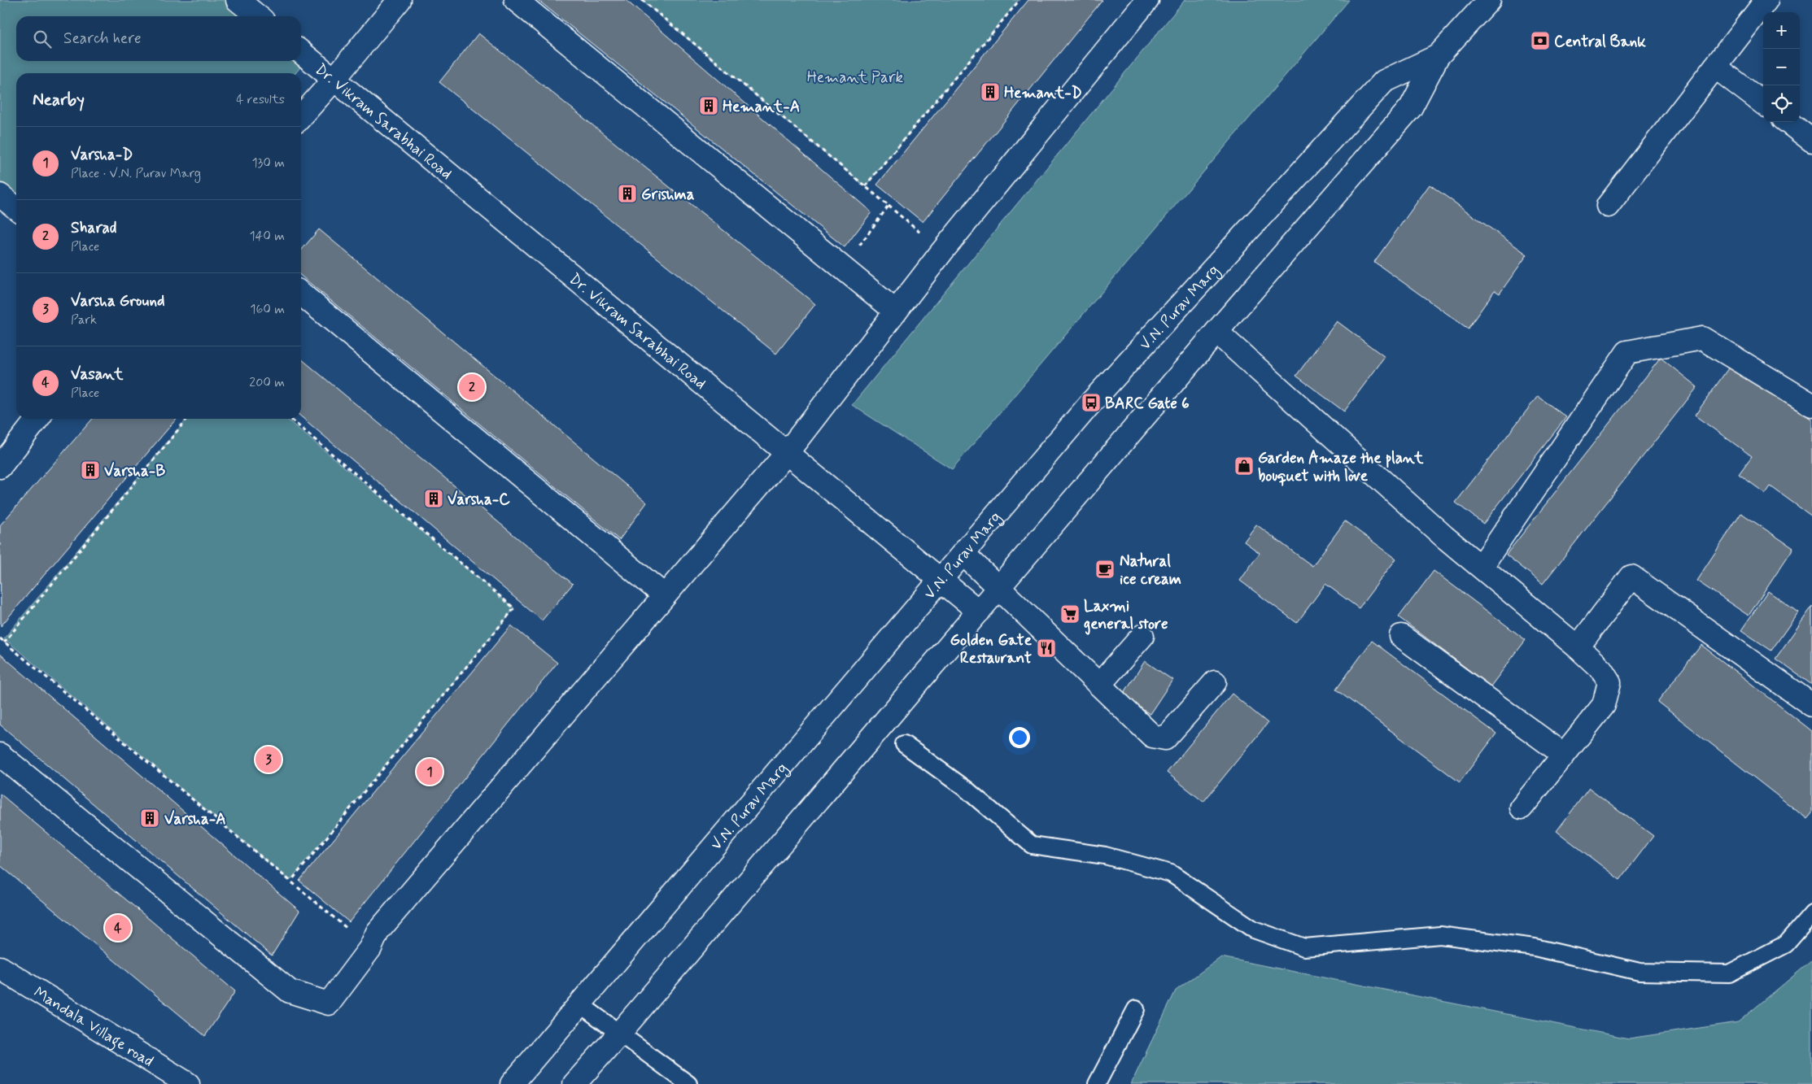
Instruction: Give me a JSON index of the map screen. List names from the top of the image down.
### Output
{
  "streets": {
    "street": ["Dr. Vikram Sarabhai Road", "V.N. Purav Marg", "Mandala Village road"]
  },
  "crossings": [
    ["Dr. Vikram Sarabhai Road", "V.N. Purav Marg"]
  ],
  "parks": ["Hemant Park"],
  "places": {
    "bank": ["Central Bank"],
    "building": [
      "Hemant-D",
      "Hemant-A",
      "Grishma",
      "Varsha-B",
      "Varsha-C",
      "Varsha-A"
    ],
    "bus stop": ["BARC Gate 6"],
    "shop": ["Garden Amaze the plant bouquet with love"],
    "cafe": ["Natural ice cream"],
    "supermarket": ["Laxmi general store"],
    "restaurant": ["Golden Gate Restaurant"]
  },
  "page": {
    "map_buttons": ["+", "−"],
    "search": "Search here",
    "heading": ["Nearby", "4 results"],
    "list": [
      {
        "mark": "1",
        "name": "Varsha-D",
        "note": "Place · V.N. Purav Marg",
        "value": "130 m"
      },
      {
        "mark": "2",
        "name": "Sharad",
        "note": "Place",
        "value": "140 m"
      },
      {
        "mark": "3",
        "name": "Varsha Ground",
        "note": "Park",
        "value": "160 m"
      },
      {
        "mark": "4",
        "name": "Vasant",
        "note": "Place",
        "value": "200 m"
      }
    ],
    "pins": [
      "2",
      "3",
      "1",
      "4"
    ]
  }
}
